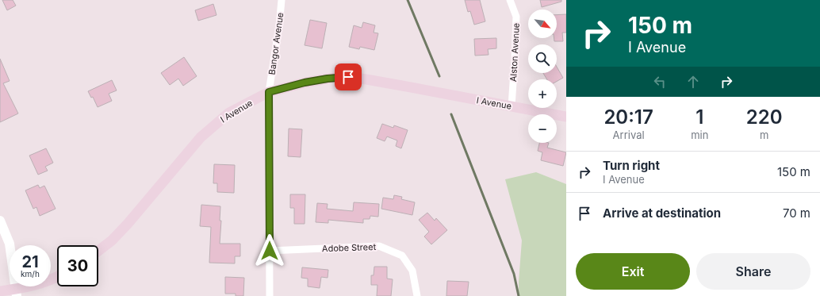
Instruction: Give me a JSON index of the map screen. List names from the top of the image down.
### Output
{
  "streets": {
    "main road": ["I Avenue"],
    "street": ["Bangor Avenue", "Alston Avenue", "Adobe Street"]
  },
  "crossings": [
    ["Bangor Avenue", "I Avenue"],
    ["Bangor Avenue", "Adobe Street"],
    ["Alston Avenue", "I Avenue"]
  ],
  "north": "bottom right",
  "page": {
    "turn": ["150 m", "I Avenue"],
    "map_buttons": ["+", "−"],
    "eta": [
      "20:17",
      "Arrival",
      "1",
      "min",
      "220",
      "m"
    ],
    "list": [
      {
        "name": "Turn right",
        "note": "I Avenue",
        "value": "150 m"
      },
      {
        "name": "Arrive at destination",
        "value": "70 m"
      }
    ],
    "speed": "21 km/h",
    "limit": "30",
    "buttons": ["Exit", "Share"]
  }
}
